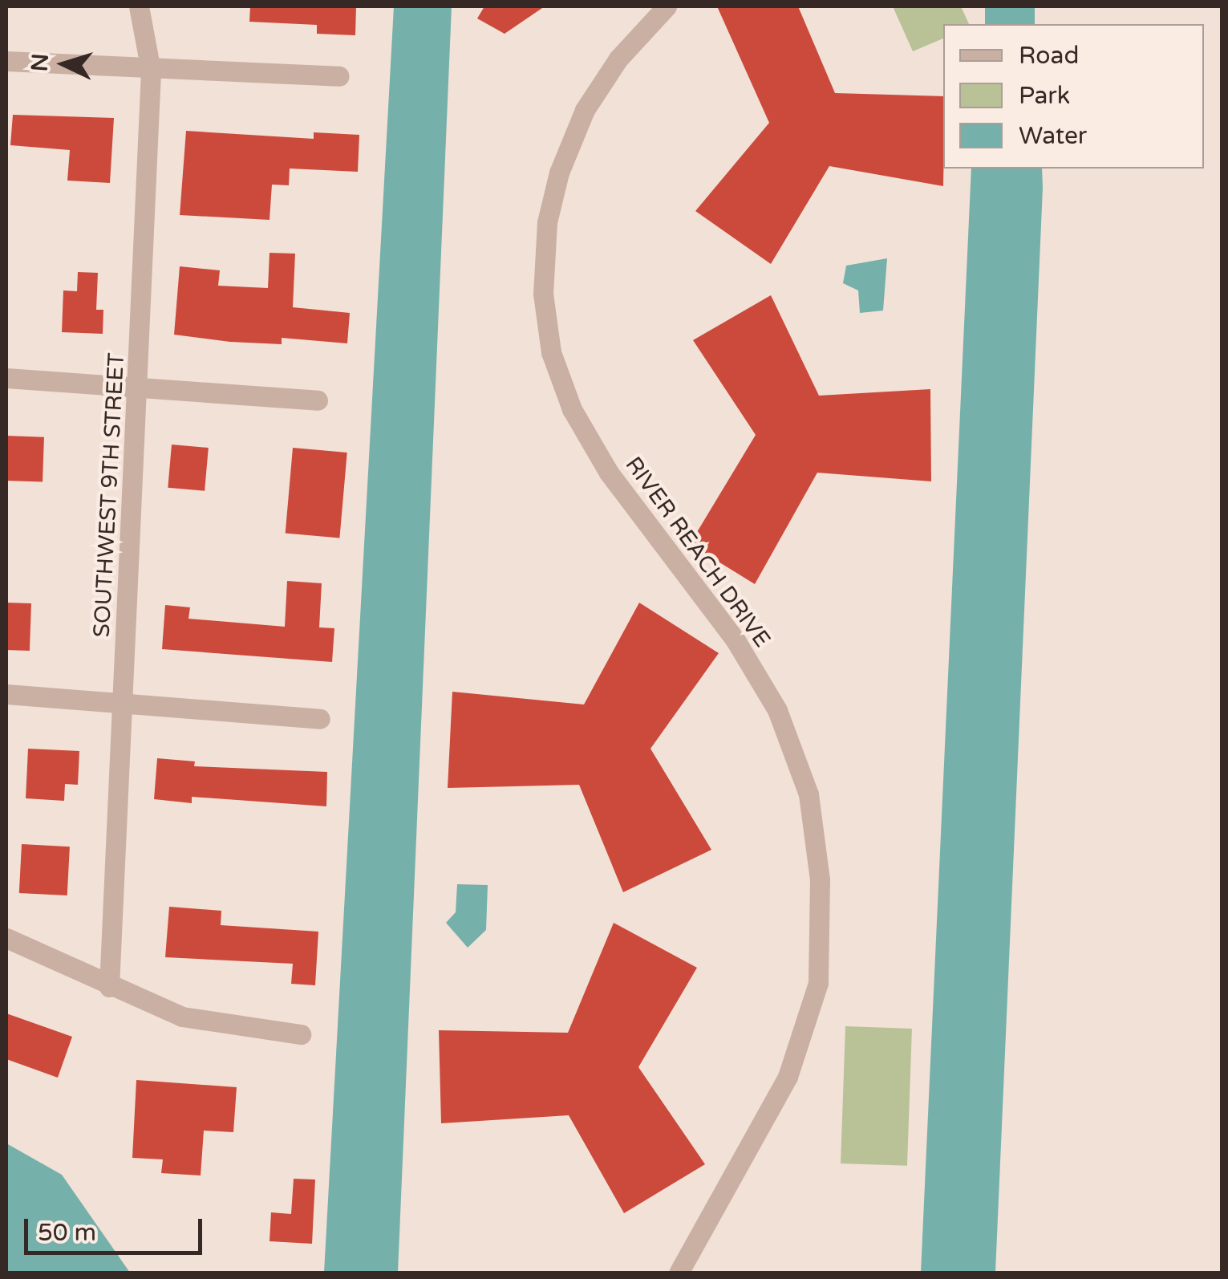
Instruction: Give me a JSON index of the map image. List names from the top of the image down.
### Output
{
  "streets": {
    "street": ["SOUTHWEST 9TH STREET", "RIVER REACH DRIVE"]
  },
  "legend": ["Road", "Park", "Water"],
  "scale_bar": "50 m",
  "north": "left"
}
